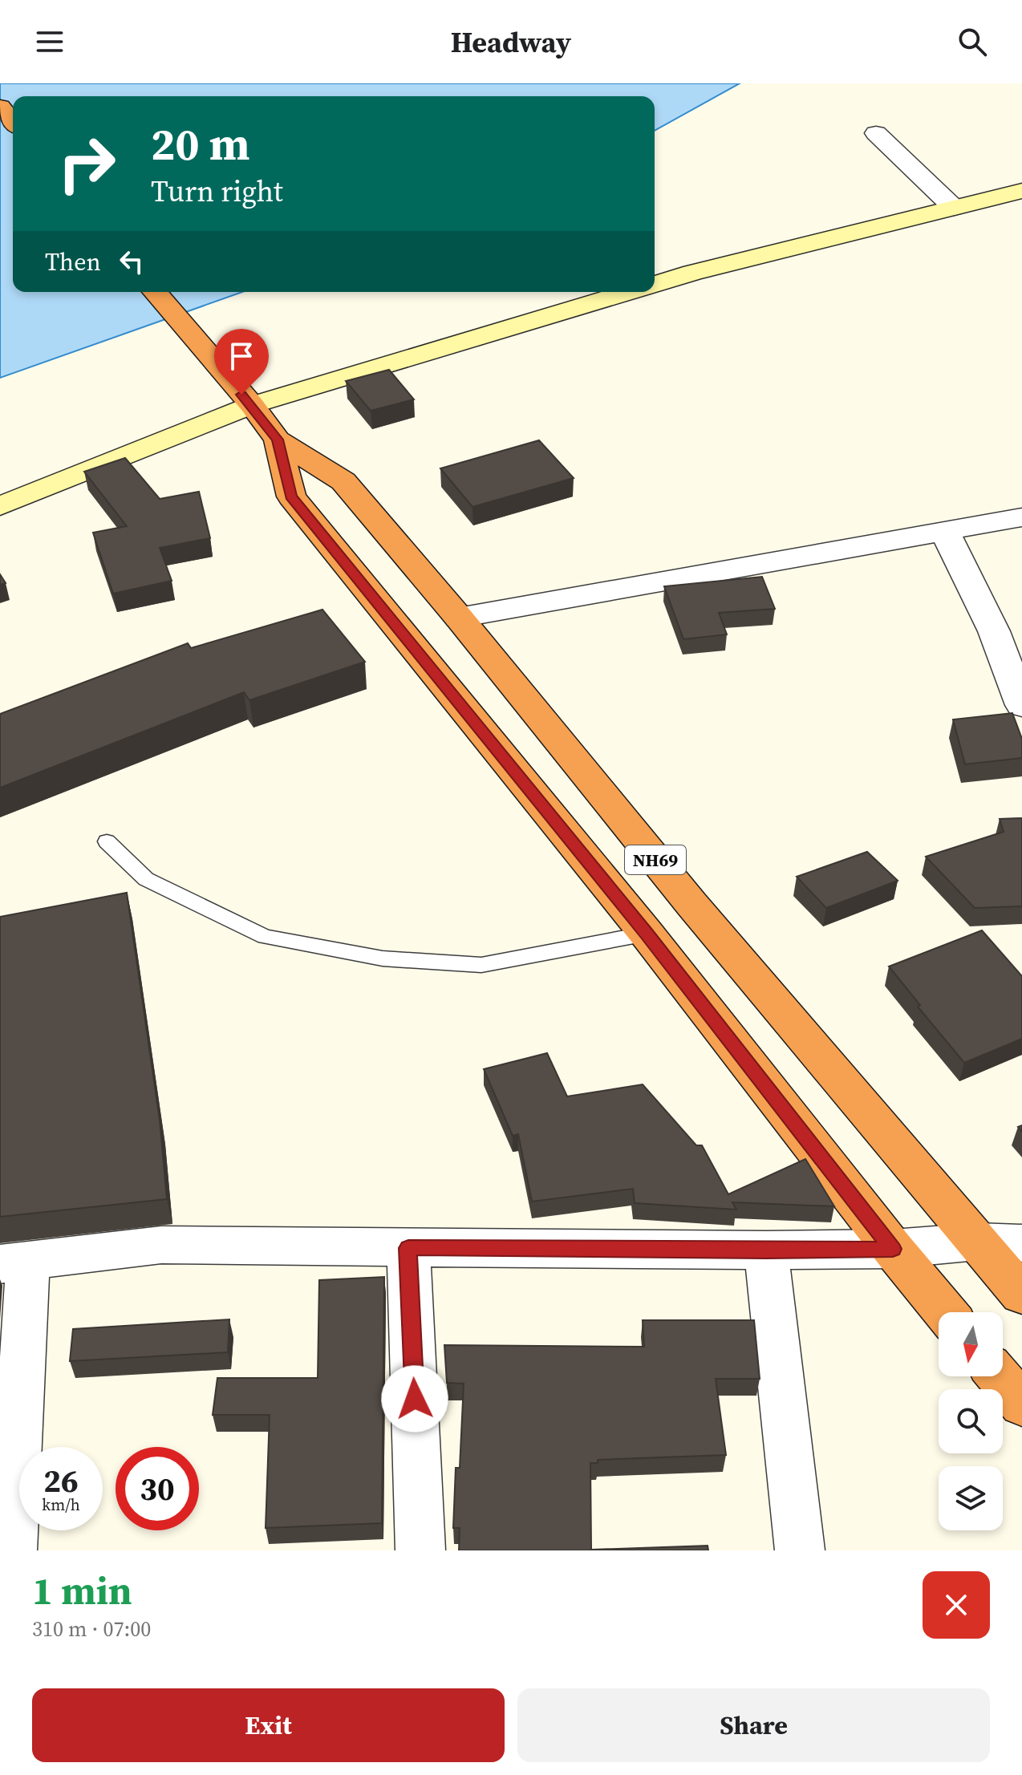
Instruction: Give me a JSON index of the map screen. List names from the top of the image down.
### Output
{
  "streets": {
    "highway": ["NH69"]
  },
  "north": "bottom",
  "page": {
    "header": "Headway",
    "turn": ["20 m", "Turn right"],
    "then": "Then",
    "speed": "26 km/h",
    "limit": "30",
    "heading": ["1 min", "310 m · 07:00"],
    "buttons": ["Exit", "Share"]
  }
}
